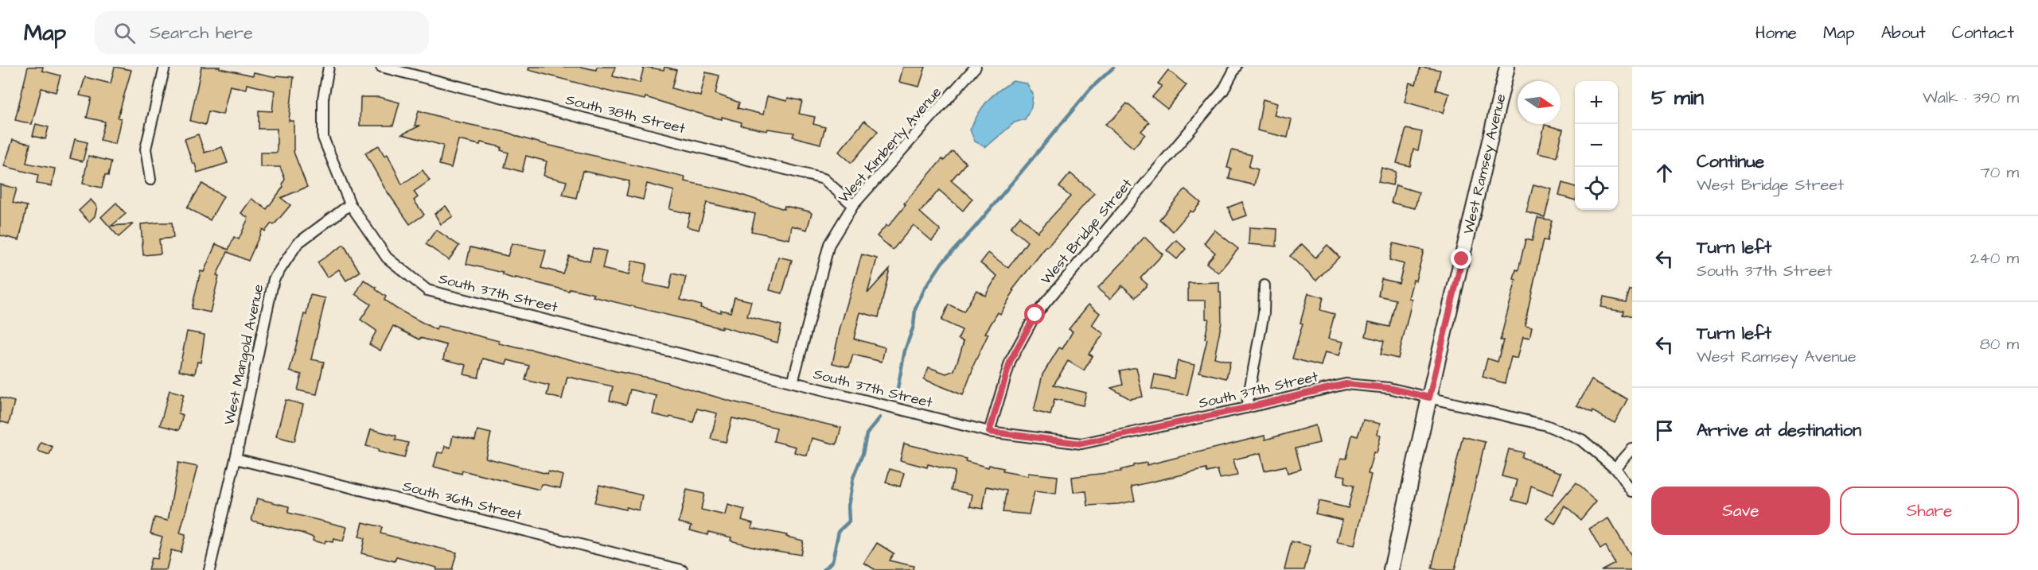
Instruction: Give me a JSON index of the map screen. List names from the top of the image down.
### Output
{
  "streets": {
    "street": [
      "South 38th Street",
      "West Kimberly Avenue",
      "West Ramsey Avenue",
      "West Bridge Street",
      "South 37th Street",
      "West Mangold Avenue",
      "South 36th Street"
    ]
  },
  "crossings": [
    ["South 38th Street", "West Kimberly Avenue"],
    ["West Kimberly Avenue", "South 37th Street"],
    ["West Ramsey Avenue", "South 37th Street"],
    ["West Bridge Street", "South 37th Street"],
    ["South 37th Street", "West Mangold Avenue"],
    ["West Mangold Avenue", "South 36th Street"]
  ],
  "north": "right",
  "page": {
    "header": "Map",
    "search": "Search here",
    "nav": [
      "Home",
      "Map",
      "About",
      "Contact"
    ],
    "heading": ["5 min", "Walk · 390 m"],
    "map_buttons": ["+", "−"],
    "list": [
      ["Continue", "West Bridge Street", "70 m"],
      ["Turn left", "South 37th Street", "240 m"],
      ["Turn left", "West Ramsey Avenue", "80 m"],
      "Arrive at destination"
    ],
    "buttons": ["Save", "Share"]
  }
}
